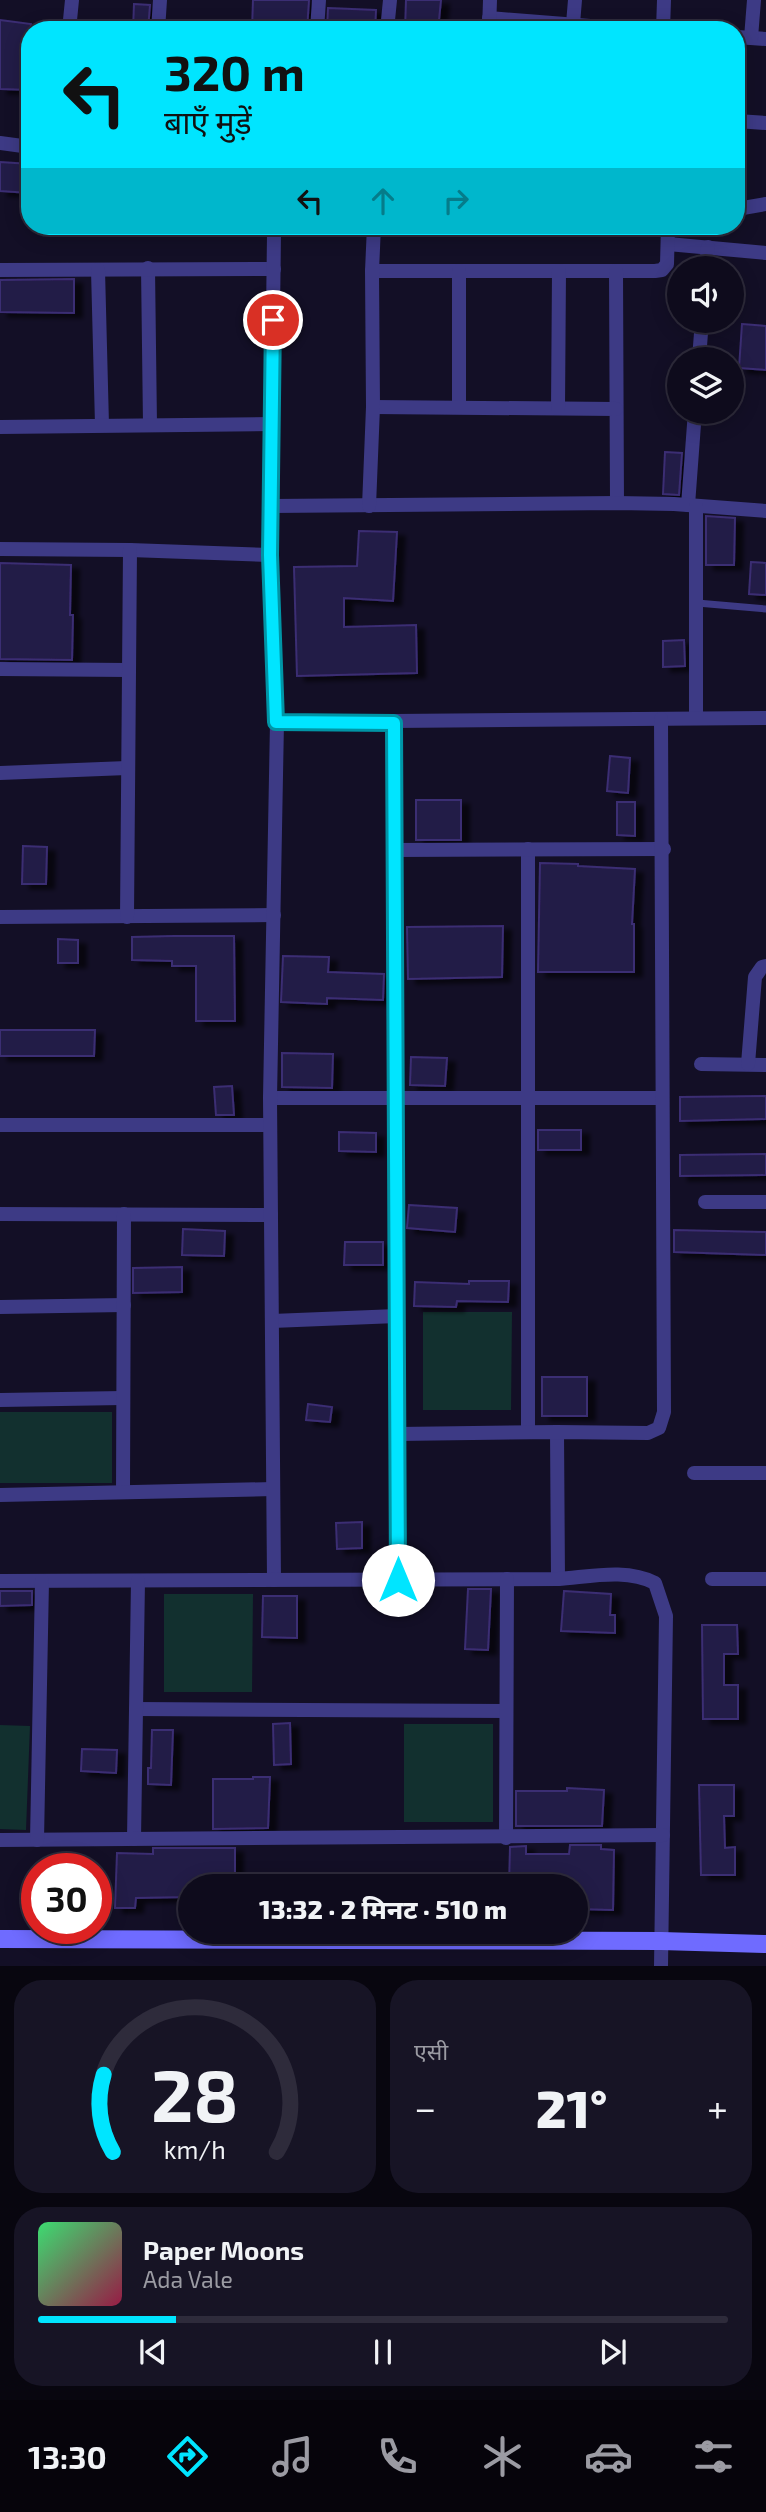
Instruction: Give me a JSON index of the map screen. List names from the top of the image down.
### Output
{
  "page": {
    "turn": ["320 m", "बाएँ मुड़ें"],
    "limit": "30",
    "trip": "13:32 · 2 मिनट · 510 m",
    "tile": "एसी",
    "heat": ["−", "21°", "+"],
    "song": ["Paper Moons", "Ada Vale"],
    "tabs": "13:30",
    "gauge": ["28", "km/h"]
  }
}
